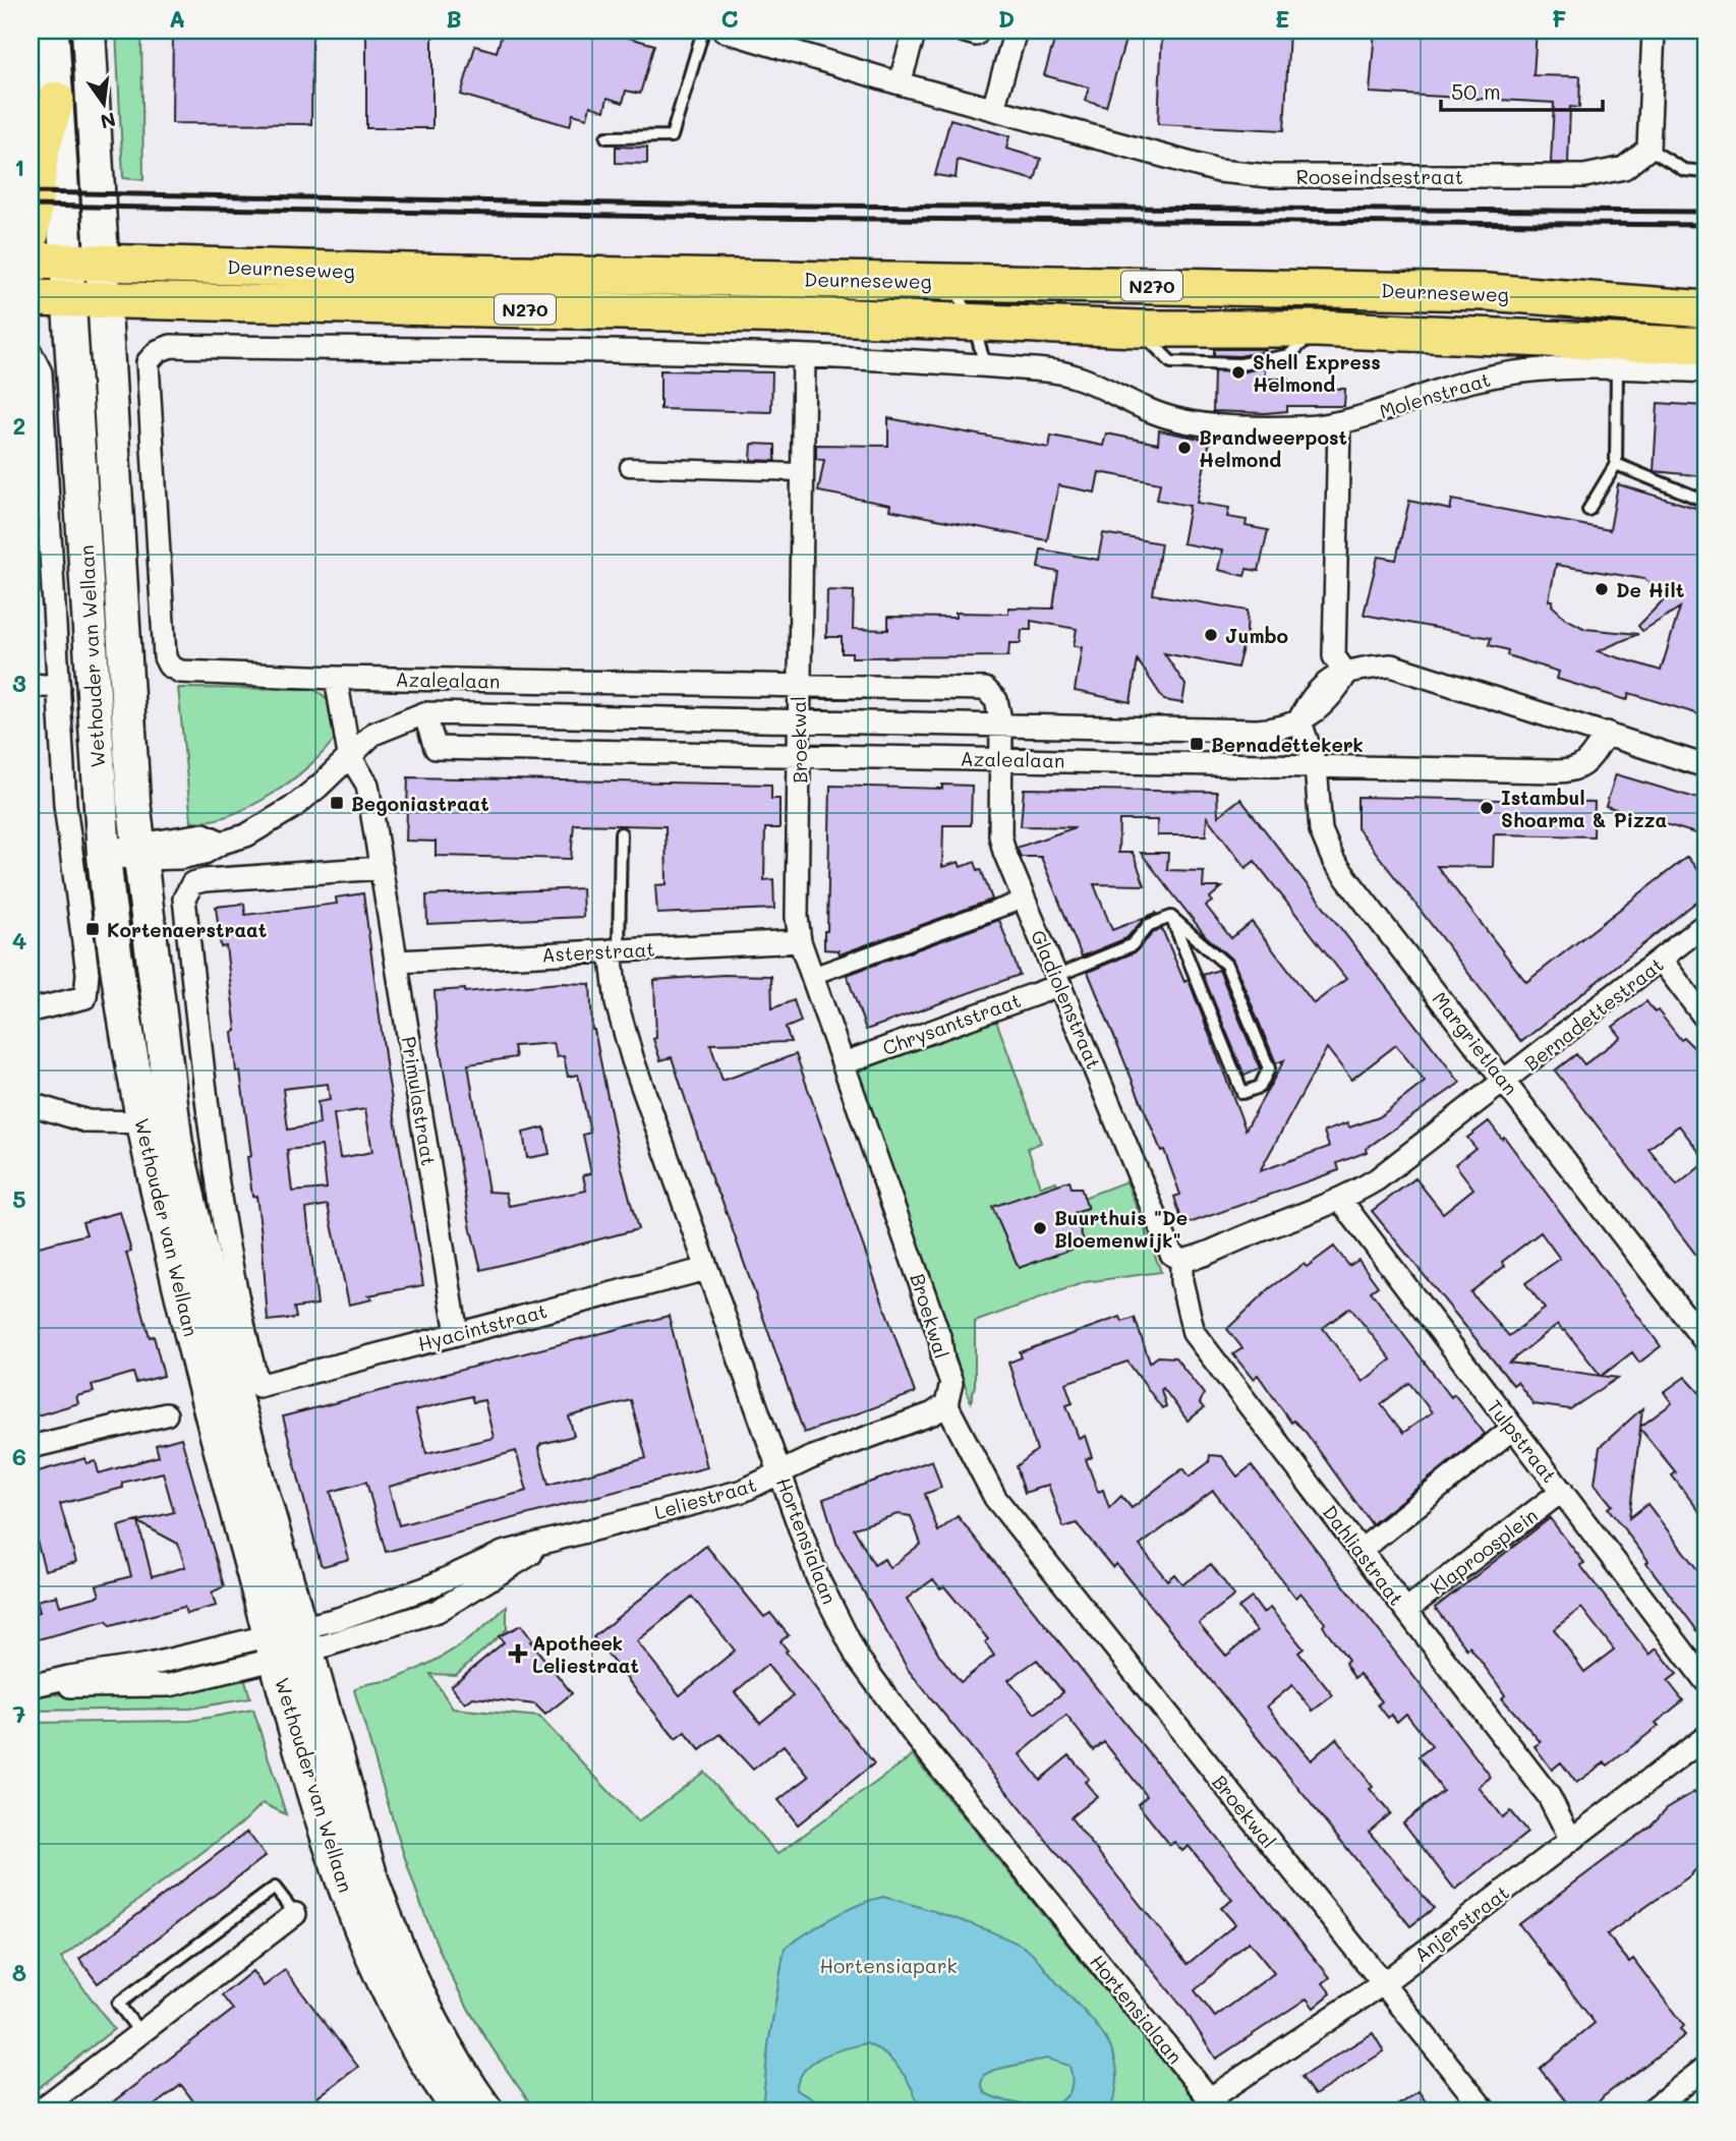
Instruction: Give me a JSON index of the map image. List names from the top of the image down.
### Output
{
  "streets": {
    "main road": ["Deurneseweg", "N270", "Wethouder van Wellaan"],
    "street": [
      "Rooseindsestraat",
      "Molenstraat",
      "Azalealaan",
      "Broekwal",
      "Asterstraat",
      "Gladiolenstraat",
      "Bernadettestraat",
      "Chrysantstraat",
      "Margrietlaan",
      "Primulastraat",
      "Hyacintstraat",
      "Tulpstraat",
      "Leliestraat",
      "Hortensialaan",
      "Klaproosplein",
      "Dahliastraat",
      "Anjerstraat"
    ]
  },
  "crossings": [
    ["Deurneseweg", "Wethouder van Wellaan"],
    ["Wethouder van Wellaan", "Azalealaan"],
    ["Wethouder van Wellaan", "Leliestraat"],
    ["Azalealaan", "Broekwal"],
    ["Azalealaan", "Gladiolenstraat"],
    ["Azalealaan", "Margrietlaan"],
    ["Azalealaan", "Primulastraat"],
    ["Broekwal", "Asterstraat"],
    ["Broekwal", "Chrysantstraat"],
    ["Broekwal", "Leliestraat"],
    ["Broekwal", "Anjerstraat"],
    ["Asterstraat", "Primulastraat"],
    ["Asterstraat", "Hortensialaan"],
    ["Gladiolenstraat", "Bernadettestraat"],
    ["Gladiolenstraat", "Chrysantstraat"],
    ["Gladiolenstraat", "Dahliastraat"],
    ["Bernadettestraat", "Margrietlaan"],
    ["Bernadettestraat", "Tulpstraat"],
    ["Bernadettestraat", "Dahliastraat"],
    ["Primulastraat", "Hyacintstraat"],
    ["Hyacintstraat", "Hortensialaan"],
    ["Tulpstraat", "Klaproosplein"],
    ["Leliestraat", "Hortensialaan"],
    ["Hortensialaan", "Anjerstraat"],
    ["Klaproosplein", "Dahliastraat"],
    ["Dahliastraat", "Anjerstraat"]
  ],
  "parks": ["Hortensiapark"],
  "places": {
    "other": [
      "Shell Express Helmond",
      "Brandweerpost Helmond",
      "De Hilt",
      "Jumbo",
      "Istambul Shoarma & Pizza",
      "Buurthuis \"De Bloemenwijk\""
    ],
    "transit": ["Bernadettekerk", "Begoniastraat", "Kortenaerstraat"],
    "health": ["Apotheek Leliestraat"]
  },
  "scale_bar": "50 m",
  "north": "bottom",
  "grid": {
    "columns": [
      "A",
      "B",
      "C",
      "D",
      "E",
      "F"
    ],
    "rows": [
      "1",
      "2",
      "3",
      "4",
      "5",
      "6",
      "7",
      "8"
    ]
  }
}
